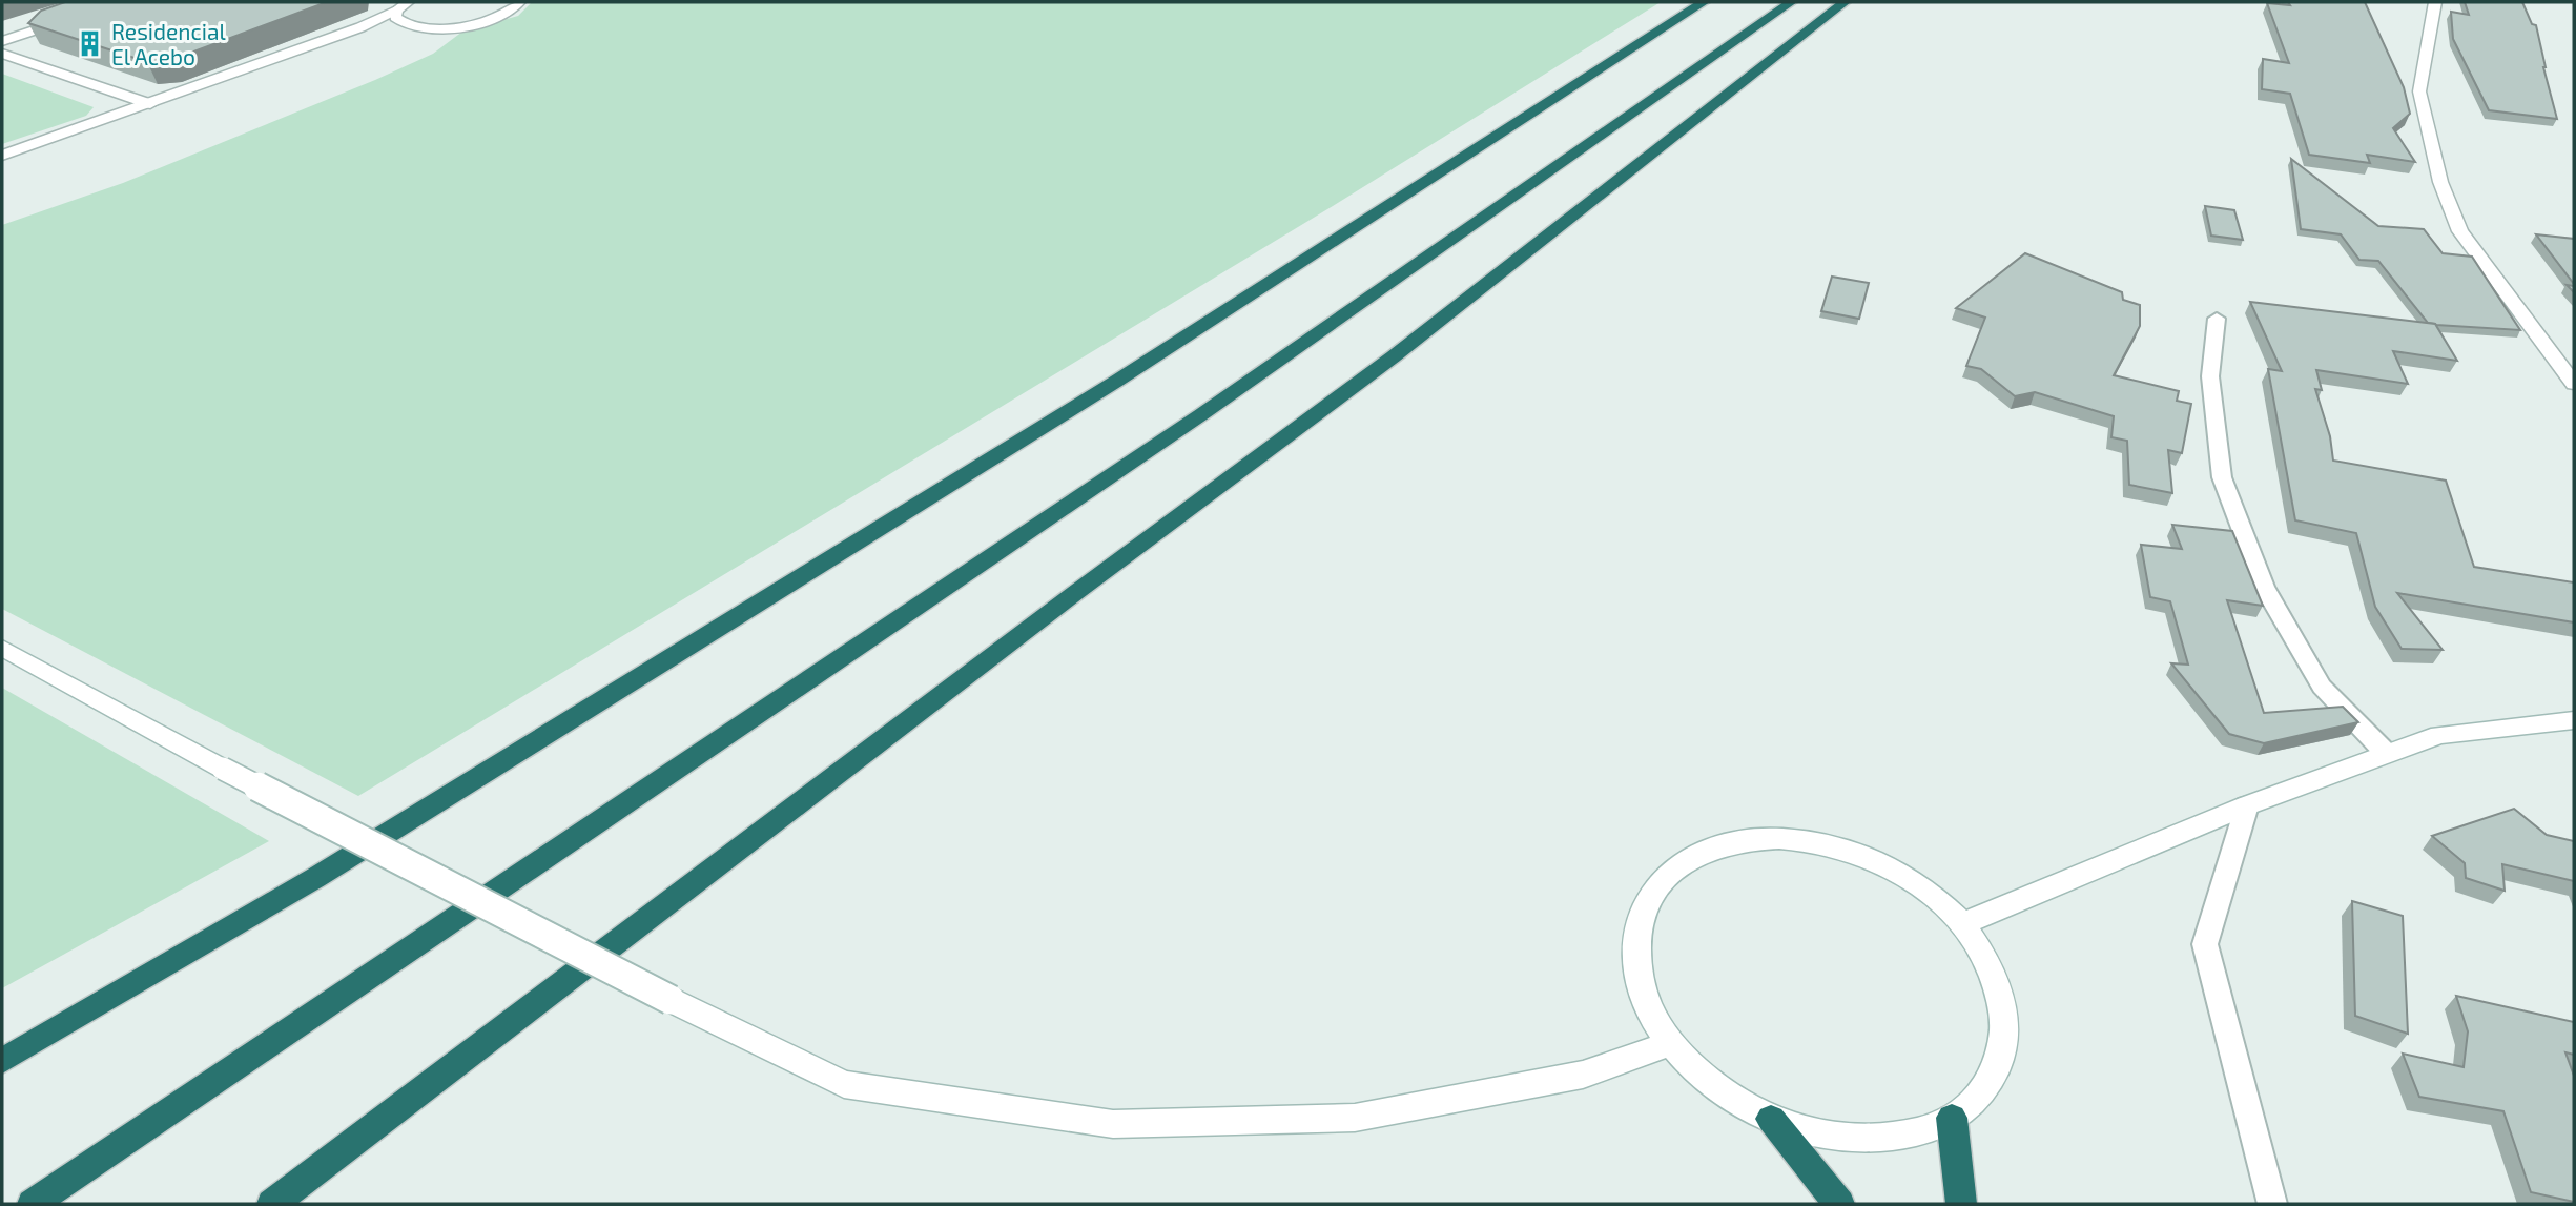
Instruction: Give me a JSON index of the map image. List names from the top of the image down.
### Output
{
  "places": {
    "building": ["Residencial El Acebo"]
  }
}
